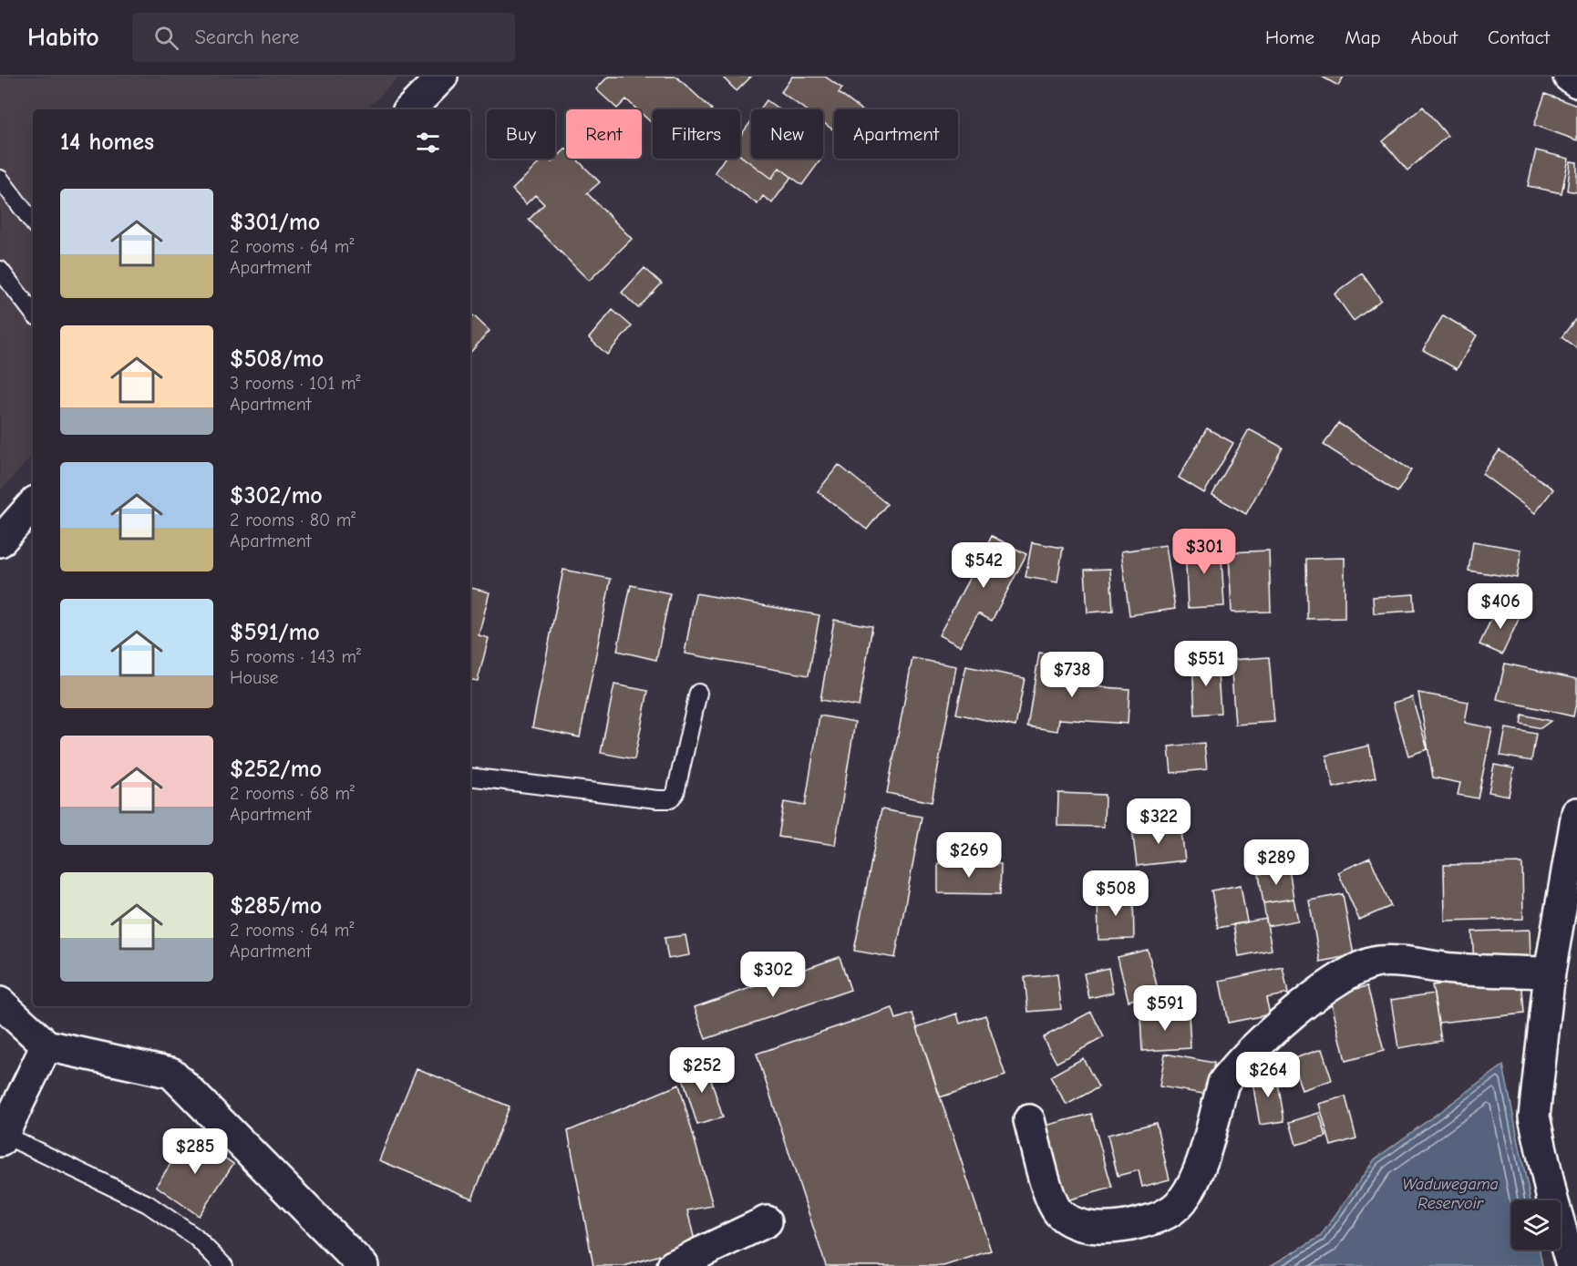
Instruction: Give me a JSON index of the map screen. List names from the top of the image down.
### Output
{
  "water": ["Waduwegama Reservoir"],
  "page": {
    "header": "Habito",
    "search": "Search here",
    "nav": [
      "Home",
      "Map",
      "About",
      "Contact"
    ],
    "chip": [
      "Buy",
      "Rent",
      "Filters",
      "New",
      "Apartment"
    ],
    "heading": "14 homes",
    "list": [
      {
        "name": "$301/mo",
        "note": "2 rooms · 64 m² · Apartment"
      },
      {
        "name": "$508/mo",
        "note": "3 rooms · 101 m² · Apartment"
      },
      {
        "name": "$302/mo",
        "note": "2 rooms · 80 m² · Apartment"
      },
      {
        "name": "$591/mo",
        "note": "5 rooms · 143 m² · House"
      },
      {
        "name": "$252/mo",
        "note": "2 rooms · 68 m² · Apartment"
      },
      {
        "name": "$285/mo",
        "note": "2 rooms · 64 m² · Apartment"
      }
    ],
    "price": [
      "$301",
      "$542",
      "$406",
      "$551",
      "$738",
      "$322",
      "$269",
      "$289",
      "$508",
      "$302",
      "$591",
      "$252",
      "$264",
      "$285"
    ]
  }
}
